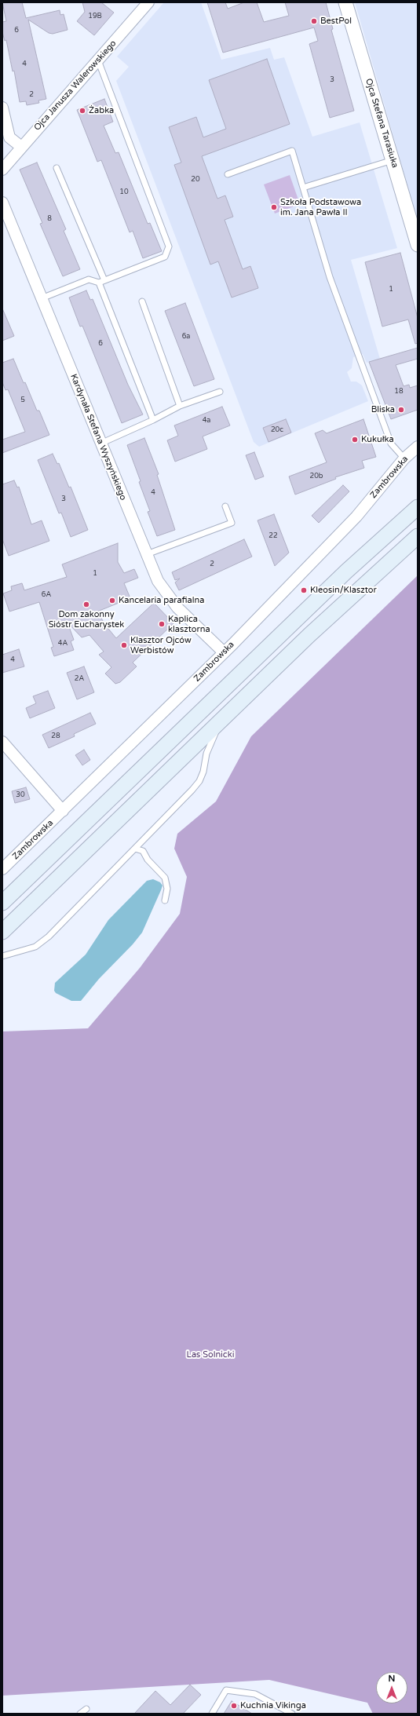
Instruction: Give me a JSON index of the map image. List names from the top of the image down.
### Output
{
  "streets": {
    "street": [
      "Ojca Janusza Walerowskiego",
      "Ojca Stefana Tarasiuka",
      "Kardynała Stefana Wyszyńskiego",
      "Zambrowska"
    ]
  },
  "crossings": [
    ["Kardynała Stefana Wyszyńskiego", "Zambrowska"]
  ],
  "parks": ["Las Solnicki"],
  "places": [
    "BestPol",
    "Żabka",
    "Szkoła Podstawowa im. Jana Pawła II",
    "Bliska",
    "Kukułka",
    "Kleosin/Klasztor",
    "Kancelaria parafialna",
    "Dom zakonny Sióstr Eucharystek",
    "Kaplica klasztorna",
    "Klasztor Ojców Werbistów",
    "Kuchnia Vikinga"
  ],
  "house_numbers": [
    "19B",
    "6",
    "4",
    "3",
    "2",
    "20",
    "10",
    "8",
    "1",
    "6a",
    "6",
    "18",
    "5",
    "4a",
    "20c",
    "20b",
    "4",
    "3",
    "22",
    "2",
    "1",
    "6A",
    "4A",
    "4",
    "2A",
    "28",
    "30"
  ],
  "north": "top"
}
